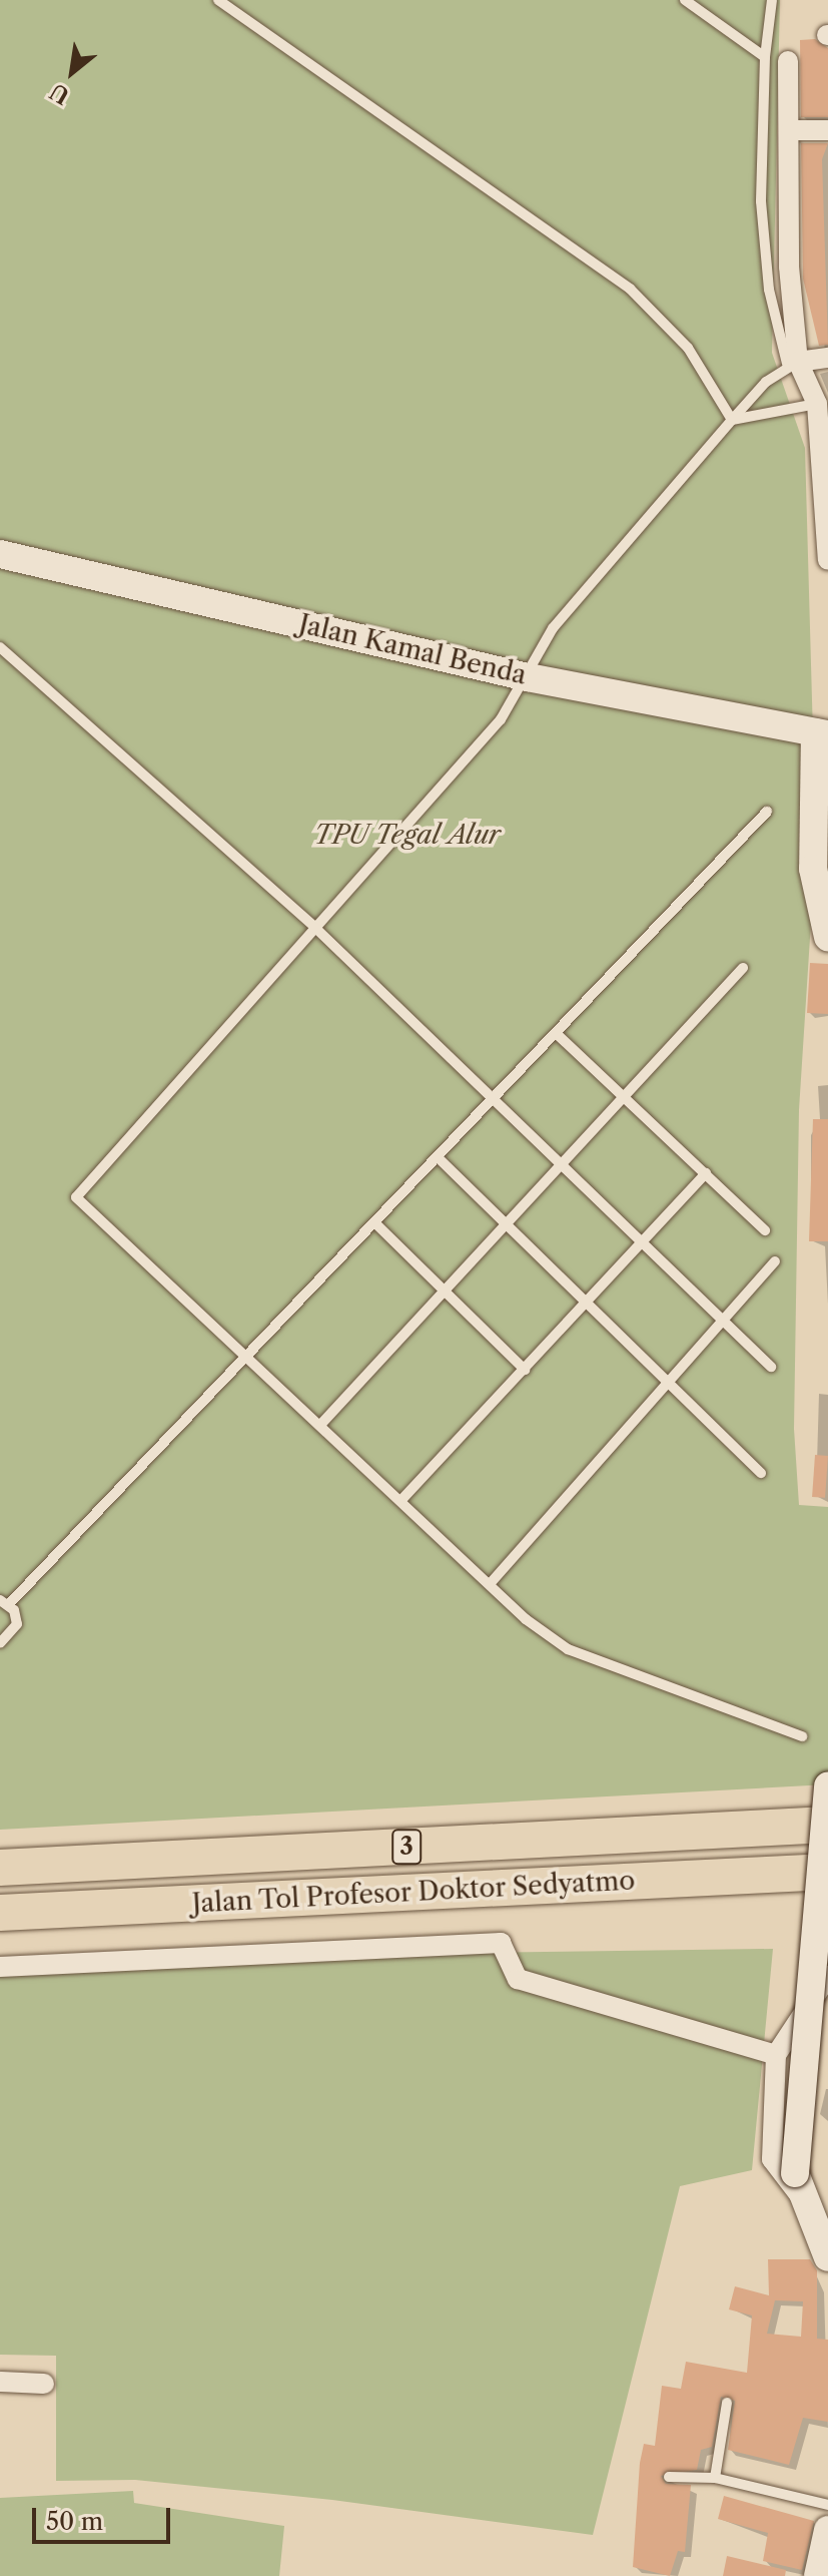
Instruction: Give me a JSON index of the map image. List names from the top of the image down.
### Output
{
  "streets": {
    "highway": ["3", "Jalan Tol Profesor Doktor Sedyatmo"],
    "main road": ["Jalan Kamal Benda"]
  },
  "parks": ["TPU Tegal Alur"],
  "scale_bar": "50 m",
  "north": "bottom left"
}
